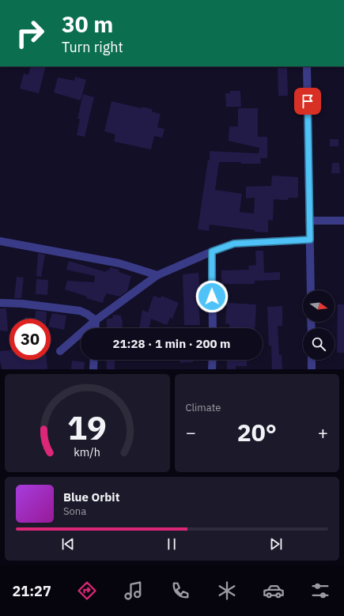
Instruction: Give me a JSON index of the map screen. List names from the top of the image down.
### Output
{
  "north": "right",
  "page": {
    "turn": ["30 m", "Turn right"],
    "limit": "30",
    "trip": "21:28 · 1 min · 200 m",
    "tile": "Climate",
    "heat": ["−", "20°", "+"],
    "song": ["Blue Orbit", "Sona"],
    "tabs": "21:27",
    "gauge": ["19", "km/h"]
  }
}
